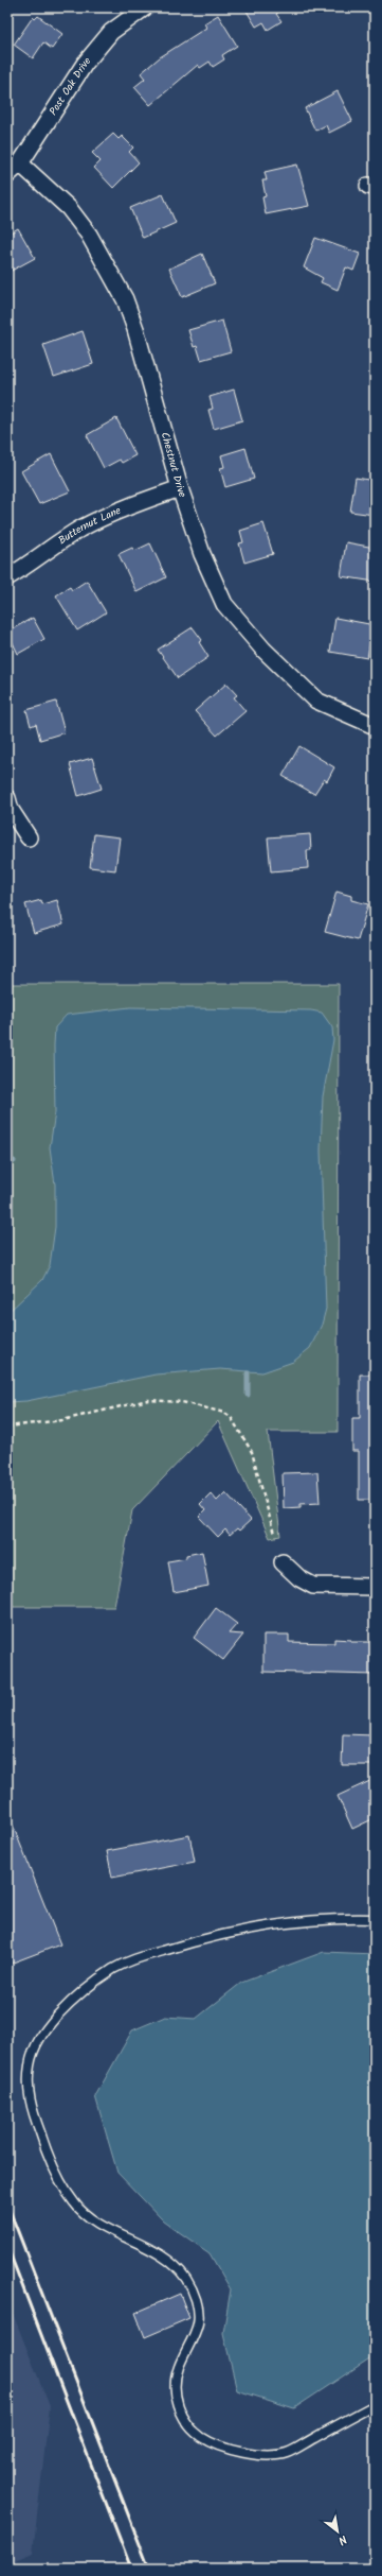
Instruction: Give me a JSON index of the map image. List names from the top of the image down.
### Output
{
  "streets": {
    "street": ["Post Oak Drive", "Chestnut Drive", "Butternut Lane"]
  },
  "crossings": [
    ["Post Oak Drive", "Chestnut Drive"],
    ["Chestnut Drive", "Butternut Lane"]
  ],
  "north": "bottom right"
}
